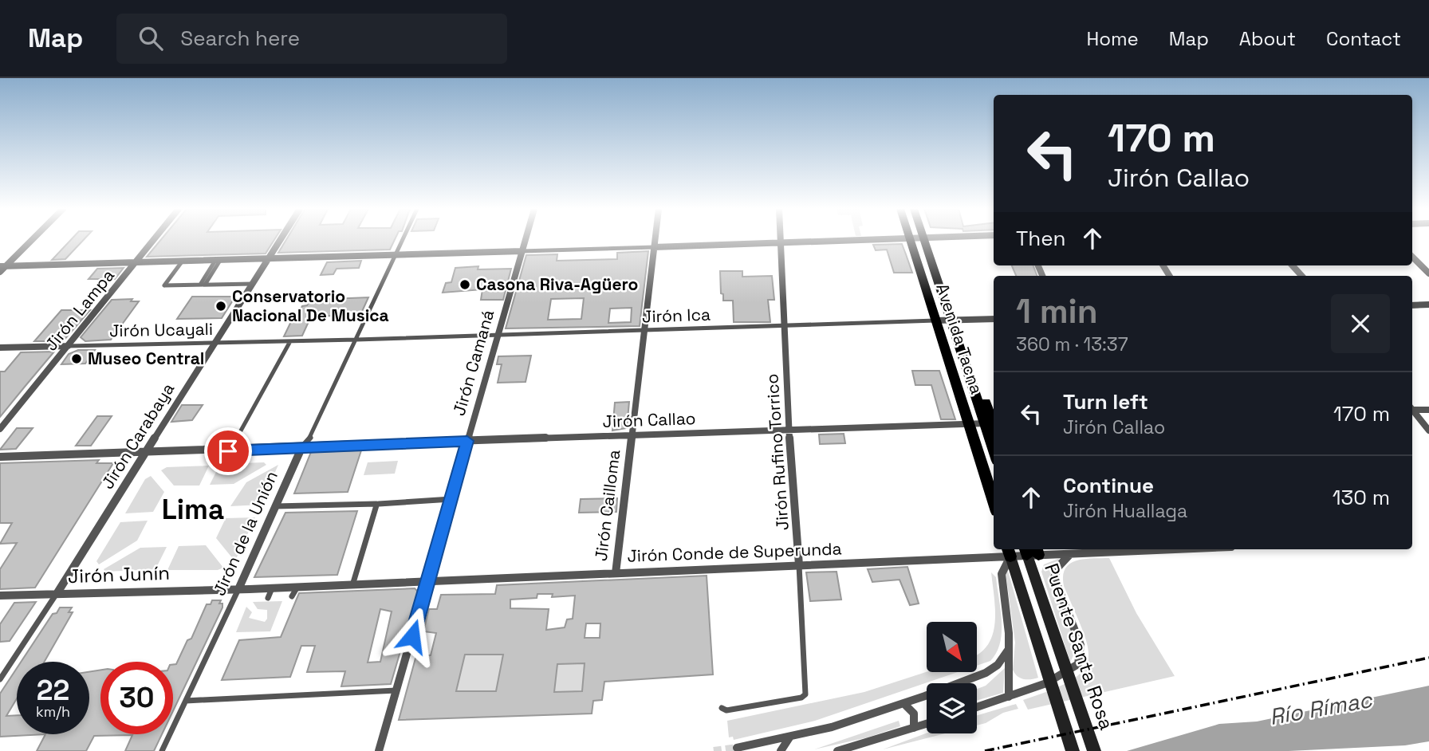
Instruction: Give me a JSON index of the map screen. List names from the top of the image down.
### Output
{
  "streets": {
    "main road": ["Avenida Tacna", "Puente Santa Rosa"],
    "street": [
      "Jirón Lampa",
      "Jirón Ica",
      "Jirón Ucayali",
      "Jirón Camaná",
      "Jirón Callao",
      "Jirón Carabaya",
      "Jirón Rufino Torrico",
      "Jirón Cailloma",
      "Jirón de la Unión",
      "Jirón Conde de Superunda",
      "Jirón Junín"
    ]
  },
  "crossings": [
    ["Jirón Lampa", "Jirón Ucayali"],
    ["Jirón Ica", "Jirón Ucayali"],
    ["Jirón Ica", "Avenida Tacna"],
    ["Jirón Ica", "Jirón Camaná"],
    ["Jirón Ica", "Jirón Rufino Torrico"],
    ["Jirón Ica", "Jirón Cailloma"],
    ["Jirón Ica", "Jirón de la Unión"],
    ["Jirón Ucayali", "Jirón Carabaya"],
    ["Jirón Ucayali", "Jirón de la Unión"],
    ["Avenida Tacna", "Jirón Callao"],
    ["Jirón Camaná", "Jirón Callao"],
    ["Jirón Camaná", "Jirón Conde de Superunda"],
    ["Jirón Callao", "Jirón Carabaya"],
    ["Jirón Callao", "Jirón Rufino Torrico"],
    ["Jirón Callao", "Jirón Cailloma"],
    ["Jirón Callao", "Jirón de la Unión"],
    ["Jirón Carabaya", "Jirón Junín"],
    ["Jirón Rufino Torrico", "Jirón Conde de Superunda"],
    ["Jirón Cailloma", "Jirón Conde de Superunda"],
    ["Jirón de la Unión", "Jirón Conde de Superunda"],
    ["Jirón de la Unión", "Jirón Junín"],
    ["Jirón Conde de Superunda", "Jirón Junín"],
    ["Jirón Conde de Superunda", "Puente Santa Rosa"]
  ],
  "districts": ["Lima"],
  "water": ["Río Rímac"],
  "places": ["Casona Riva-Agüero", "Conservatorio Nacional De Musica", "Museo Central"],
  "north": "bottom right",
  "page": {
    "header": "Map",
    "search": "Search here",
    "nav": [
      "Home",
      "Map",
      "About",
      "Contact"
    ],
    "turn": ["170 m", "Jirón Callao"],
    "then": "Then",
    "heading": ["1 min", "360 m · 13:37"],
    "list": [
      {
        "name": "Turn left",
        "note": "Jirón Callao",
        "value": "170 m"
      },
      {
        "name": "Continue",
        "note": "Jirón Huallaga",
        "value": "130 m"
      }
    ],
    "speed": "22 km/h",
    "limit": "30"
  }
}
